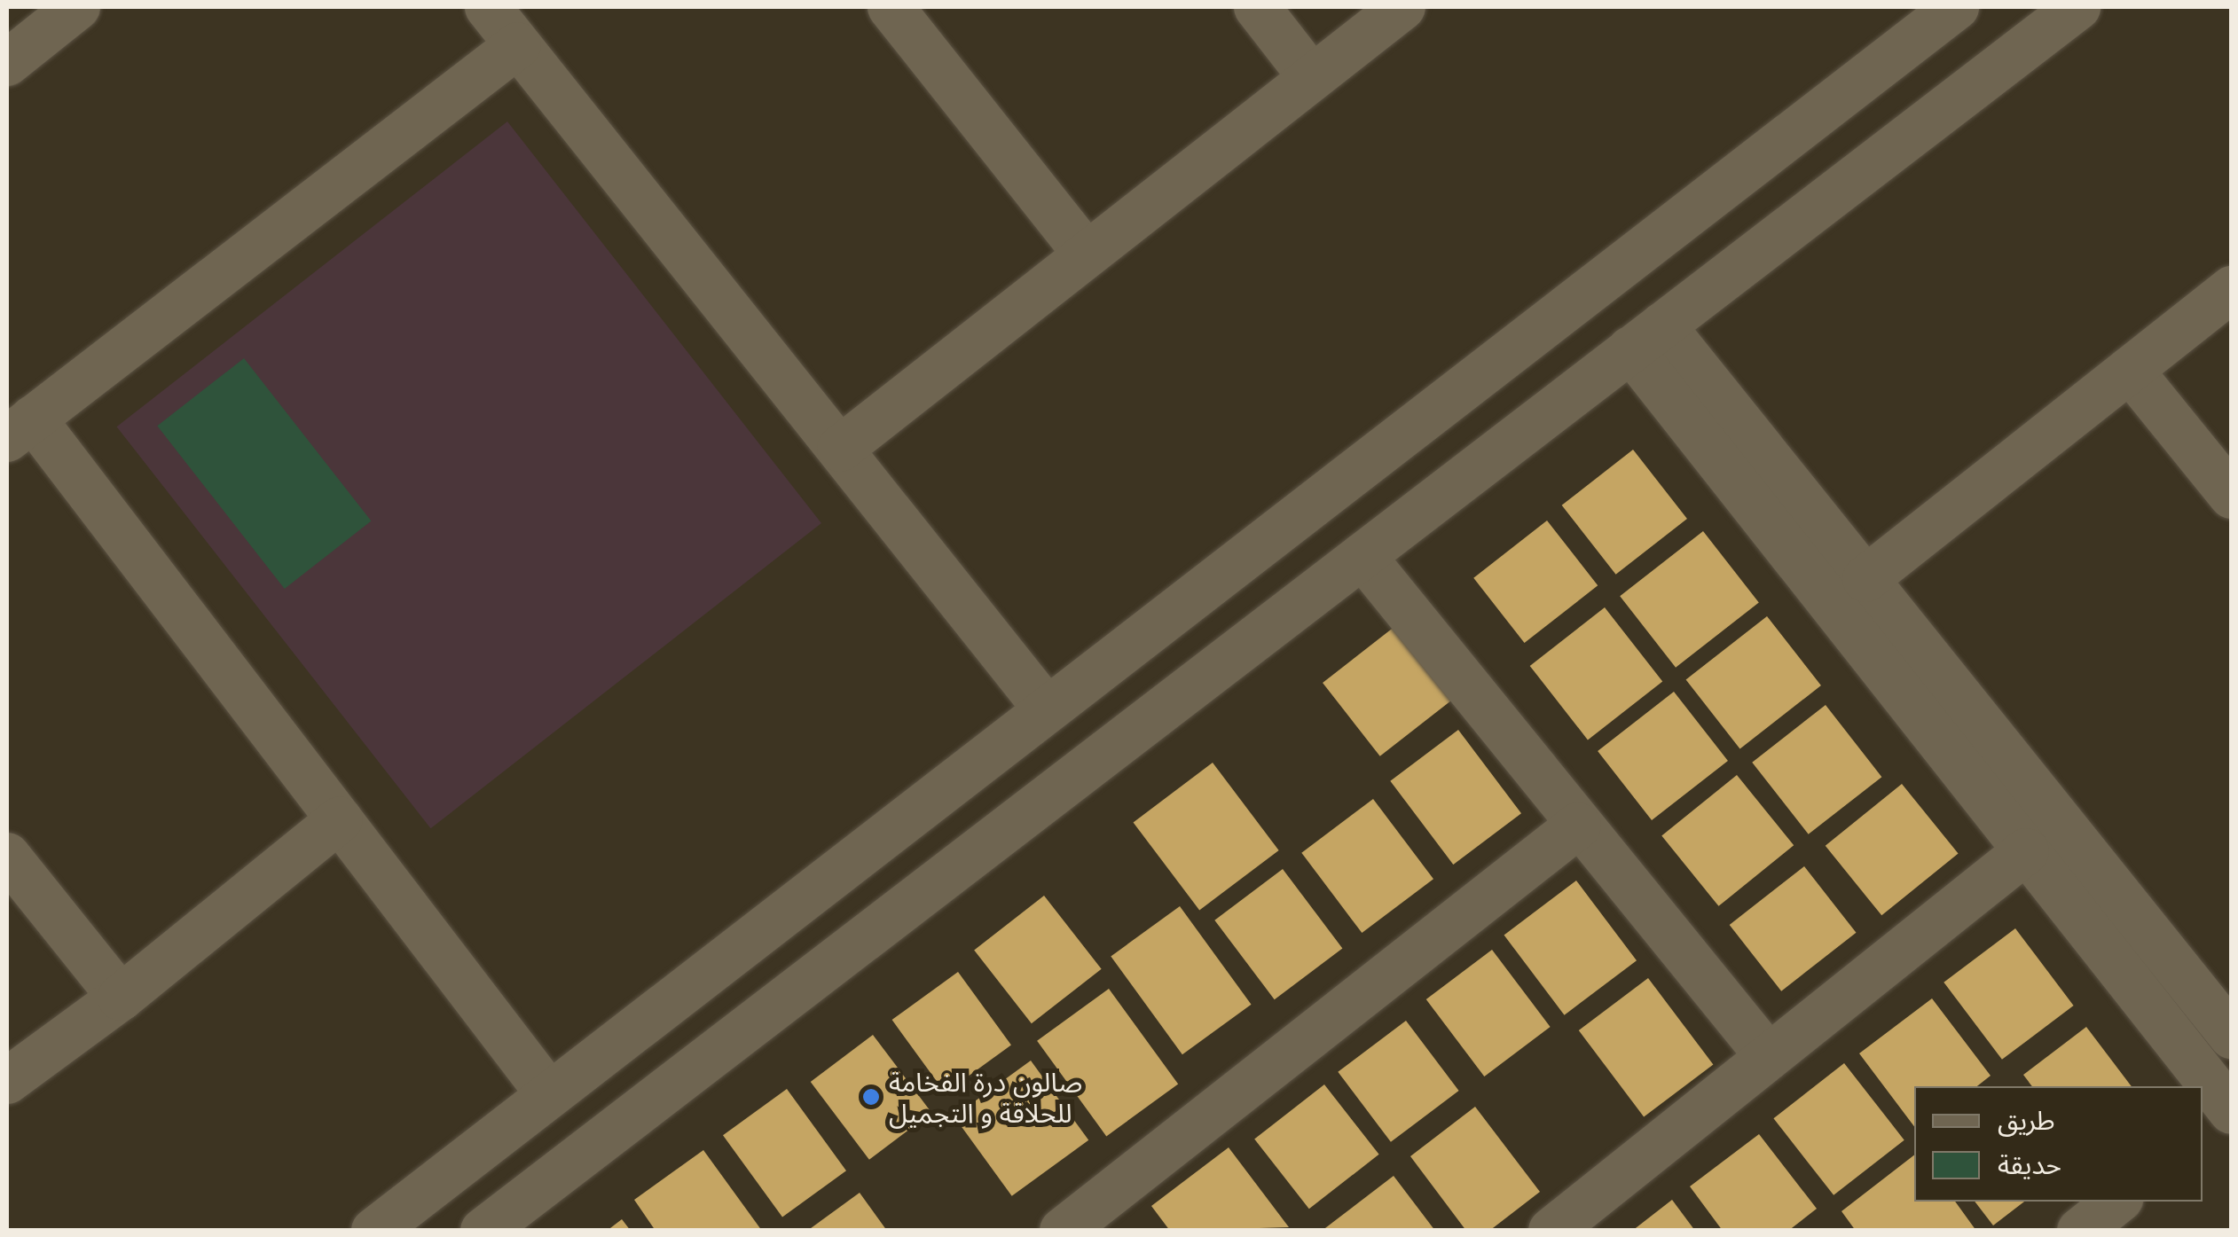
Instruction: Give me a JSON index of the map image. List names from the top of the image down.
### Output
{
  "places": ["صالون درة الفخامة للحلاقة و التجميل"],
  "legend": ["طريق", "حديقة"]
}
